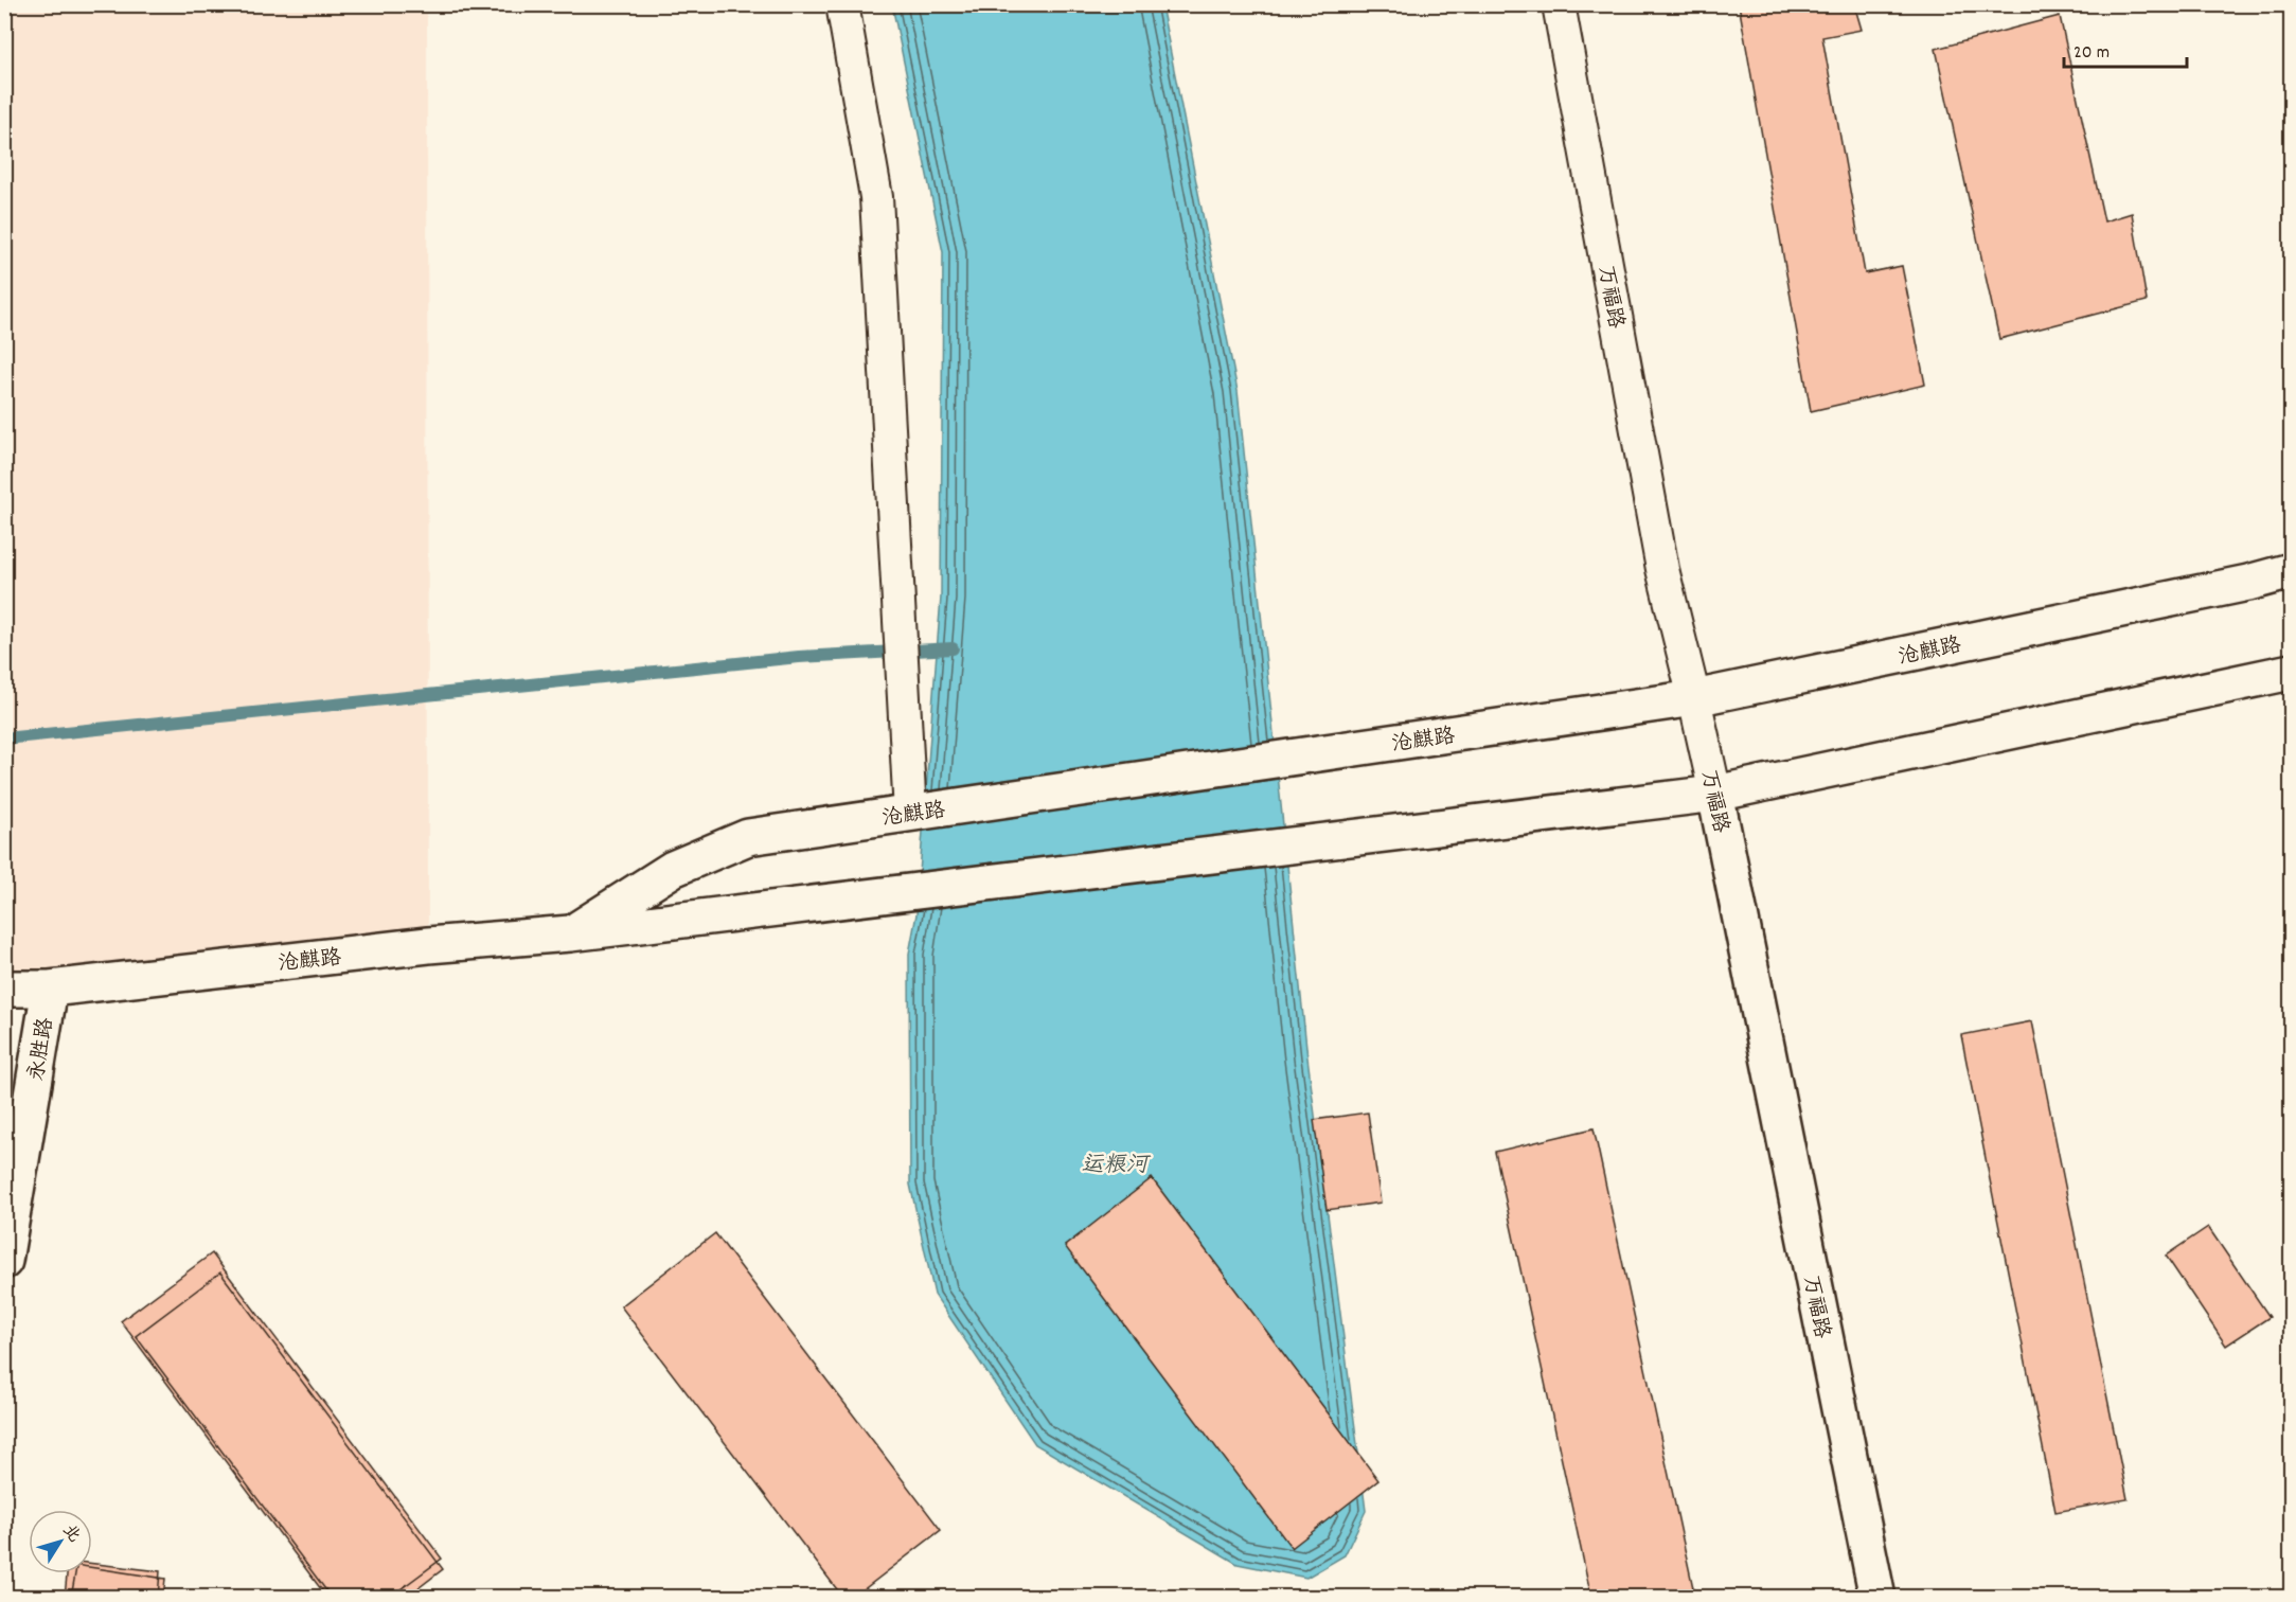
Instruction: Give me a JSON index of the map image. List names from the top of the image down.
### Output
{
  "streets": {
    "main road": ["万福路", "沧麒路", "永胜路"]
  },
  "crossings": [
    ["万福路", "沧麒路"],
    ["沧麒路", "永胜路"]
  ],
  "water": ["运粮河"],
  "scale_bar": "20 m",
  "north": "top right"
}
